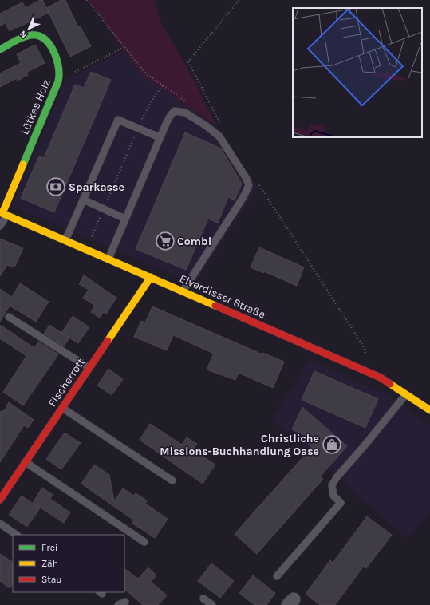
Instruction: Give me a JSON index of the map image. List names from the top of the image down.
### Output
{
  "streets": {
    "street": ["Lütkes Holz", "Elverdisser Straße", "Fischerrott"]
  },
  "crossings": [
    ["Lütkes Holz", "Elverdisser Straße"],
    ["Elverdisser Straße", "Fischerrott"]
  ],
  "places": {
    "bank": ["Sparkasse"],
    "supermarket": ["Combi"],
    "shop": ["Christliche Missions-Buchhandlung Oase"]
  },
  "legend": ["Frei", "Zäh", "Stau"],
  "north": "bottom left"
}
